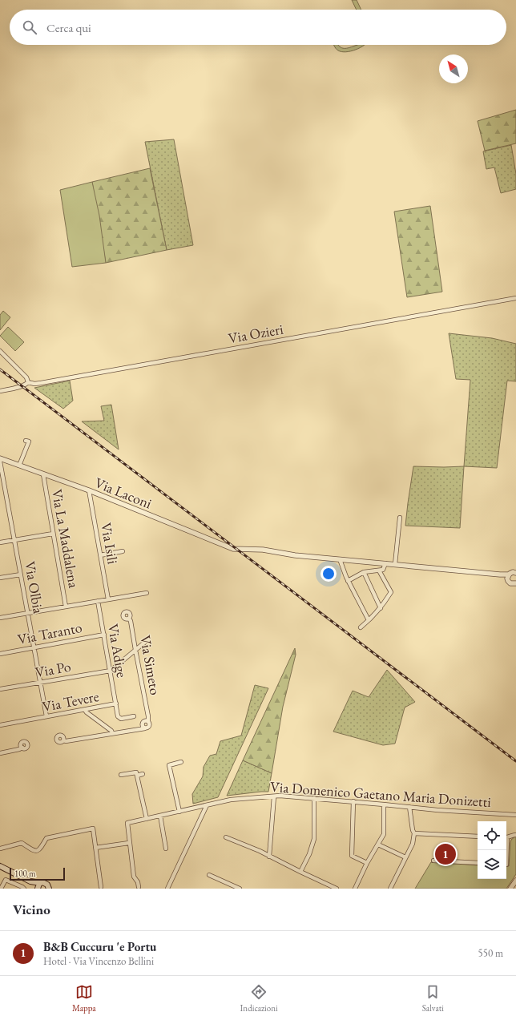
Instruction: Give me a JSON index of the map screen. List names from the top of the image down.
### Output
{
  "streets": {
    "street": [
      "Via Ozieri",
      "Via Laconi",
      "Via La Maddalena",
      "Via Isili",
      "Via Olbia",
      "Via Taranto",
      "Via Adige",
      "Via Simeto",
      "Via Po",
      "Via Tevere",
      "Via Domenico Gaetano Maria Donizetti"
    ]
  },
  "crossings": [
    ["Via Laconi", "Via La Maddalena"],
    ["Via Laconi", "Via Isili"],
    ["Via Olbia", "Via Taranto"],
    ["Via Olbia", "Via Po"],
    ["Via Olbia", "Via Tevere"],
    ["Via Taranto", "Via Adige"],
    ["Via Adige", "Via Po"],
    ["Via Adige", "Via Tevere"]
  ],
  "scale_bar": "100 m",
  "north": "top left",
  "page": {
    "search": "Cerca qui",
    "pins": "1",
    "scale": "100 m",
    "heading": "Vicino",
    "list": [
      {
        "mark": "1",
        "name": "B&B Cuccuru 'e Portu",
        "note": "Hotel · Via Vincenzo Bellini",
        "value": "550 m"
      }
    ],
    "nav": ["Mappa", "Indicazioni", "Salvati"]
  }
}
